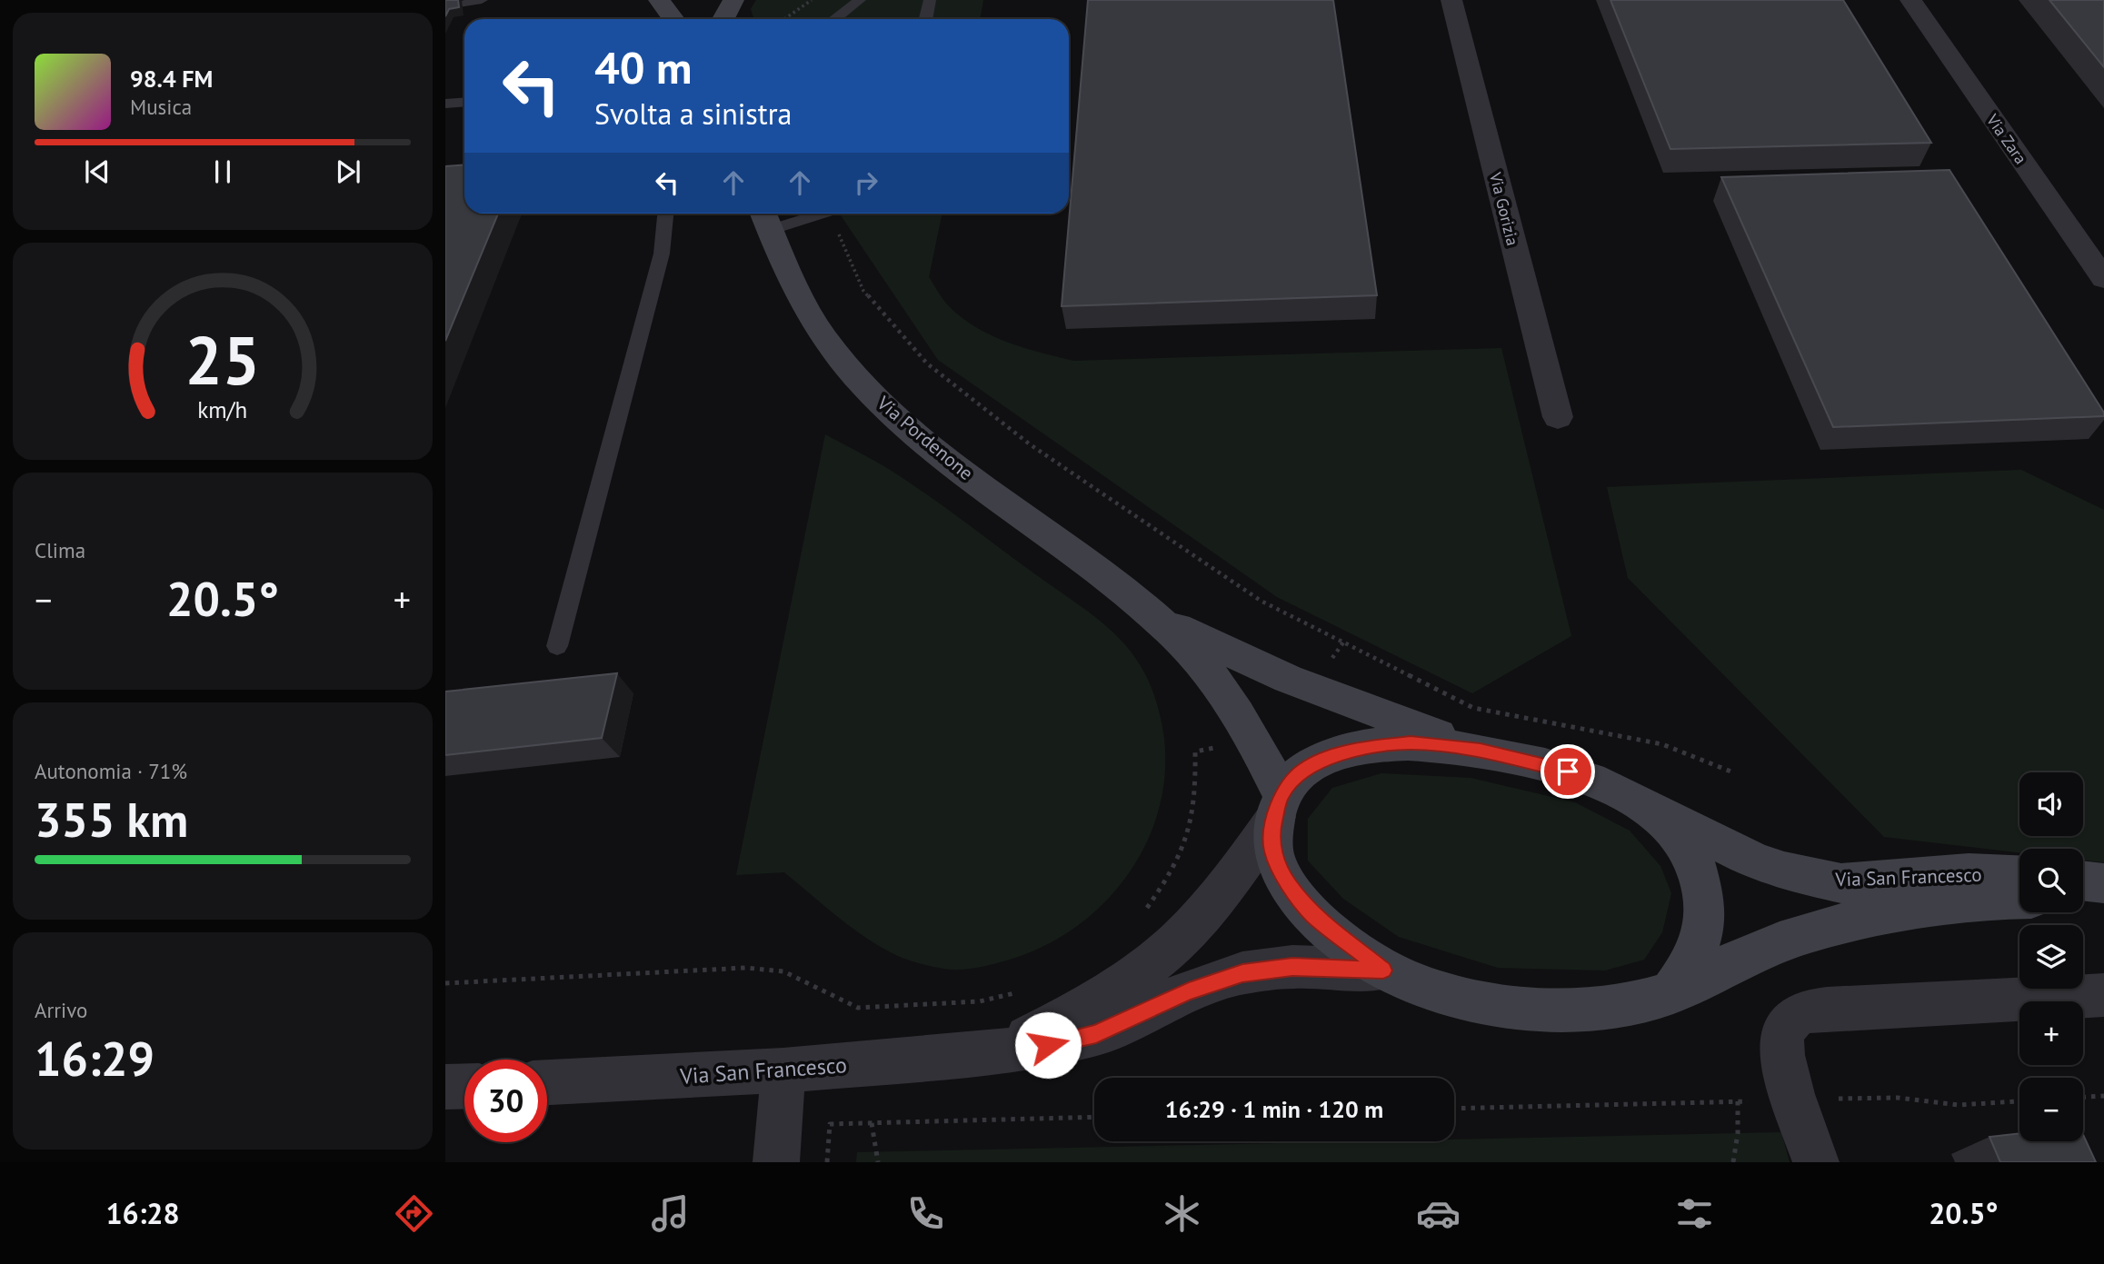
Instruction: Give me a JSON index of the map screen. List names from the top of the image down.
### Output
{
  "streets": {
    "street": [
      "Via Zara",
      "Via Gorizia",
      "Via Pordenone",
      "Via San Francesco"
    ]
  },
  "crossings": [
    ["Via Pordenone", "Via San Francesco"]
  ],
  "page": {
    "turn": ["40 m", "Svolta a sinistra"],
    "song": ["98.4 FM", "Musica"],
    "tile": [
      "Clima",
      ["Autonomia · 71%", "355 km"],
      ["Arrivo", "16:29"]
    ],
    "heat": ["−", "20.5°", "+"],
    "map_buttons": ["+", "−"],
    "limit": "30",
    "trip": "16:29 · 1 min · 120 m",
    "tabs": ["16:28", "20.5°"],
    "gauge": ["25", "km/h"]
  }
}
